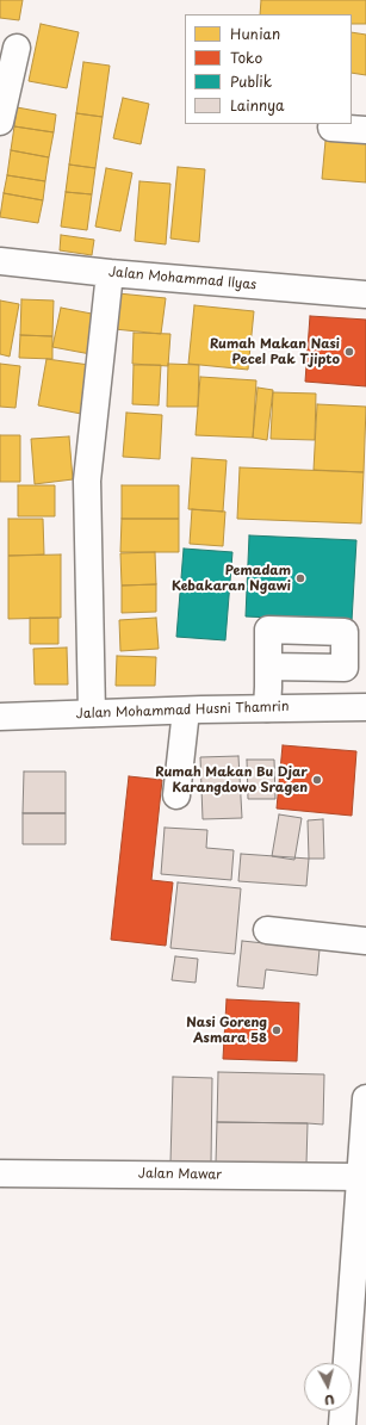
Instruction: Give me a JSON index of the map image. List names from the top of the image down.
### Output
{
  "streets": {
    "street": ["Jalan Mohammad Ilyas", "Jalan Mohammad Husni Thamrin", "Jalan Mawar"]
  },
  "places": [
    "Rumah Makan Nasi Pecel Pak Tjipto",
    "Pemadam Kebakaran Ngawi",
    "Rumah Makan Bu Djar Karangdowo Sragen",
    "Nasi Goreng Asmara 58"
  ],
  "legend": [
    "Hunian",
    "Toko",
    "Publik",
    "Lainnya"
  ],
  "north": "bottom"
}
